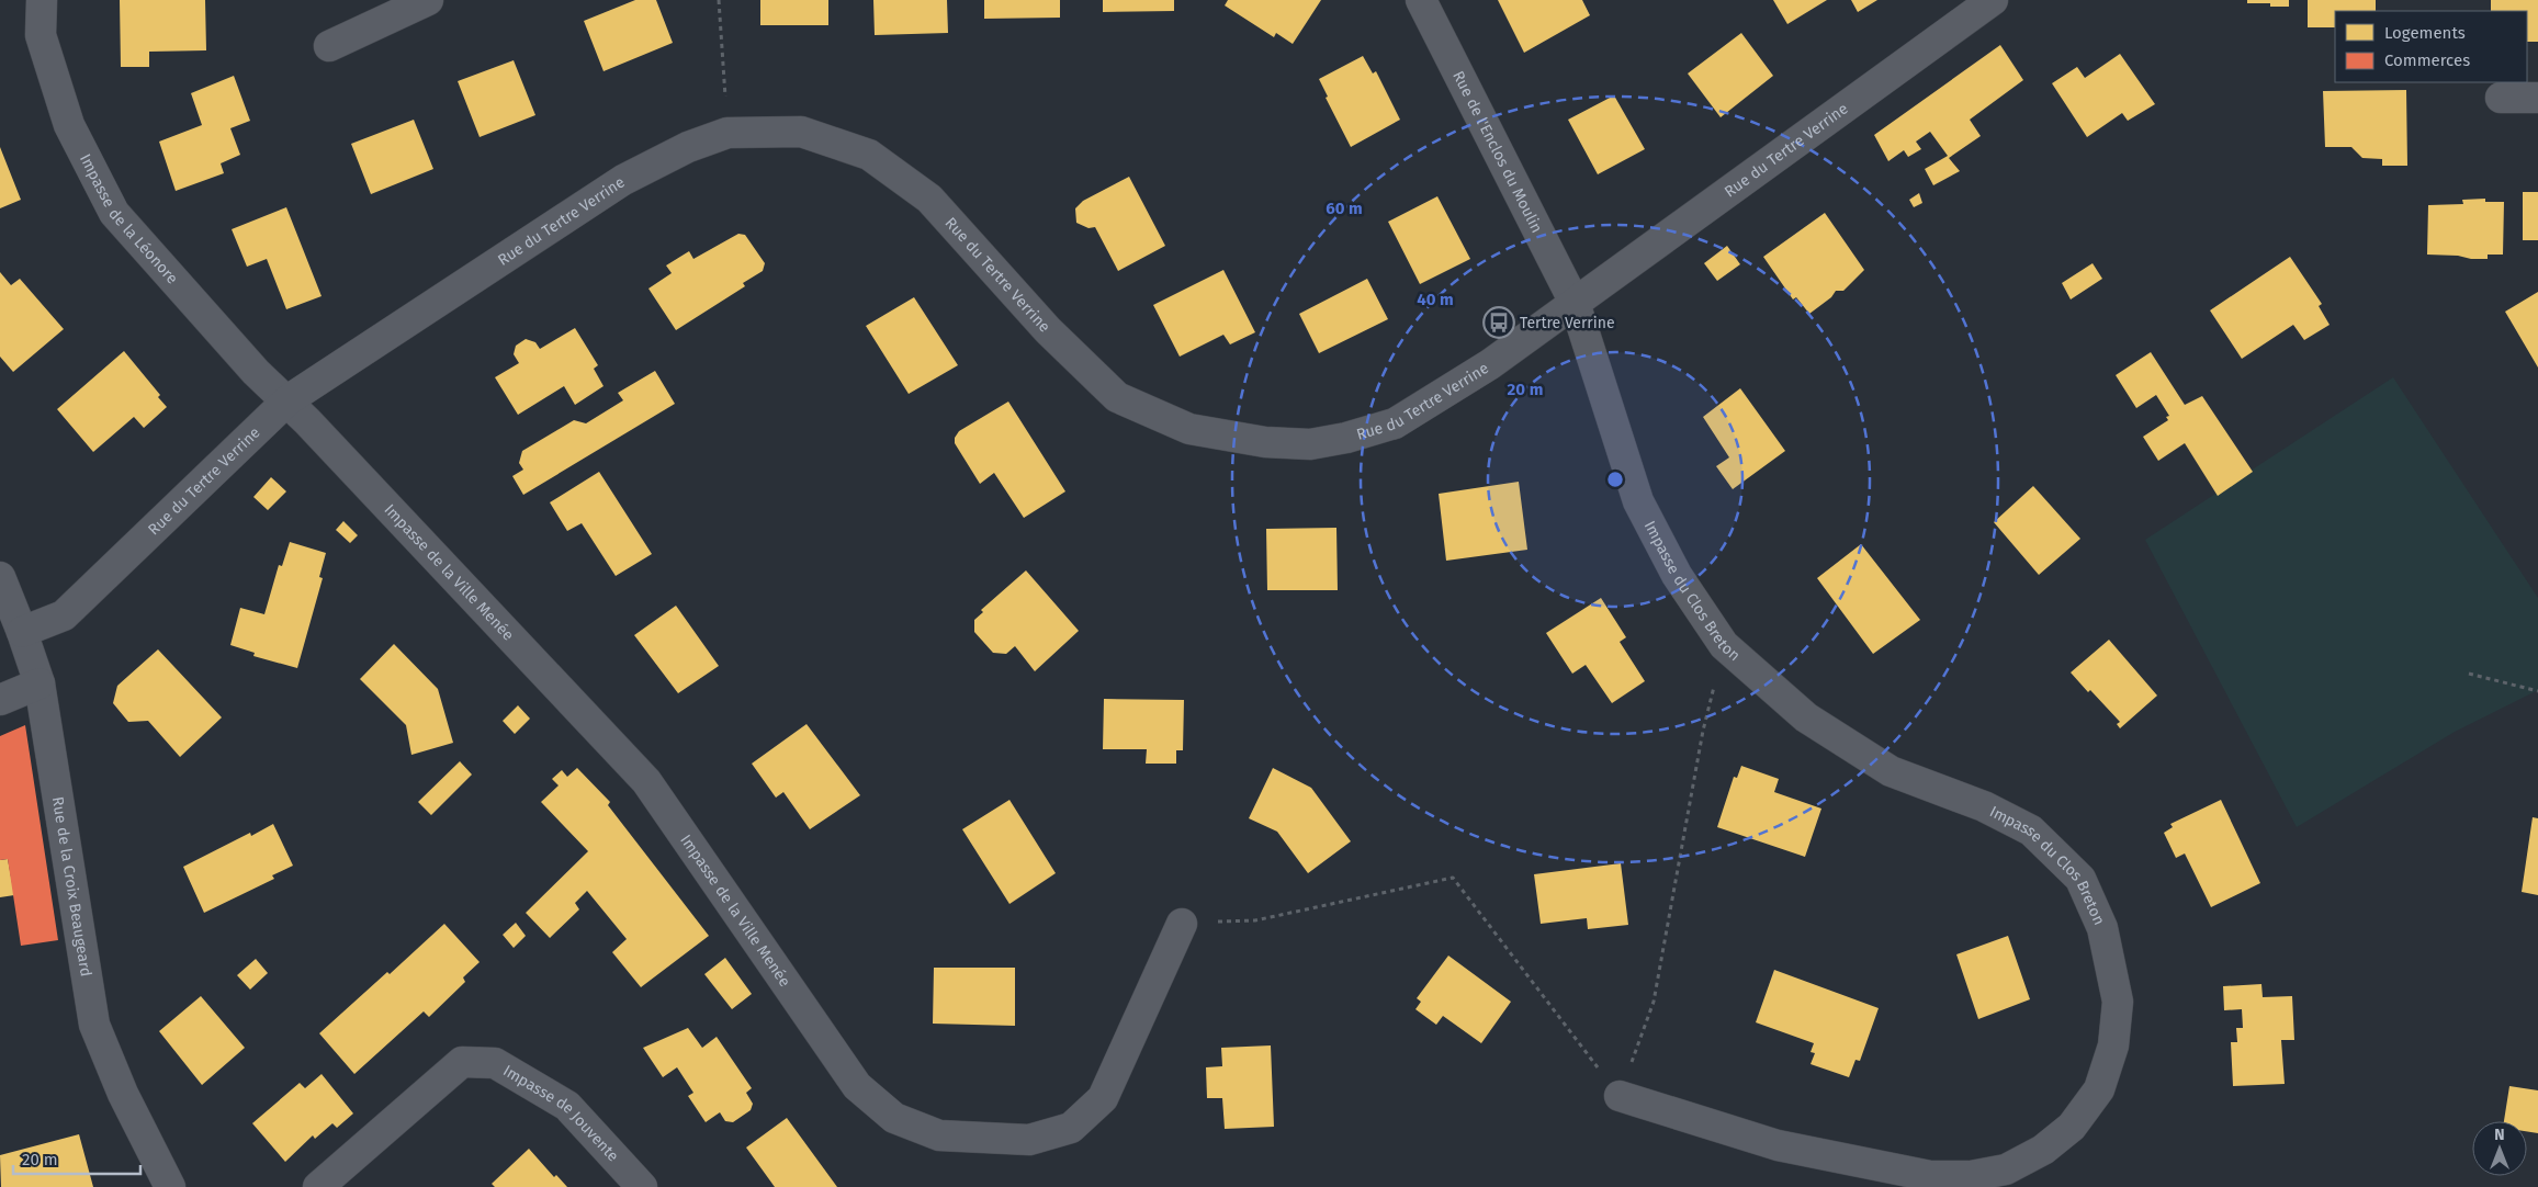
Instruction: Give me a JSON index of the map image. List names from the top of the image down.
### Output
{
  "streets": {
    "street": [
      "Rue du Tertre Verrine",
      "Rue de l'Enclos du Moulin",
      "Impasse de la Léonore",
      "Impasse de la Ville Menée",
      "Impasse du Clos Breton",
      "Rue de la Croix Beaugeard",
      "Impasse de Jouvente"
    ]
  },
  "crossings": [
    ["Rue du Tertre Verrine", "Rue de l'Enclos du Moulin"],
    ["Rue du Tertre Verrine", "Impasse de la Léonore"],
    ["Rue du Tertre Verrine", "Impasse de la Ville Menée"],
    ["Rue du Tertre Verrine", "Impasse du Clos Breton"],
    ["Rue du Tertre Verrine", "Rue de la Croix Beaugeard"],
    ["Rue de l'Enclos du Moulin", "Impasse du Clos Breton"],
    ["Impasse de la Léonore", "Impasse de la Ville Menée"]
  ],
  "places": {
    "bus stop": ["Tertre Verrine"]
  },
  "legend": ["Logements", "Commerces"],
  "scale_bar": "20 m",
  "north": "top",
  "rings": ["60 m", "40 m", "20 m"]
}
